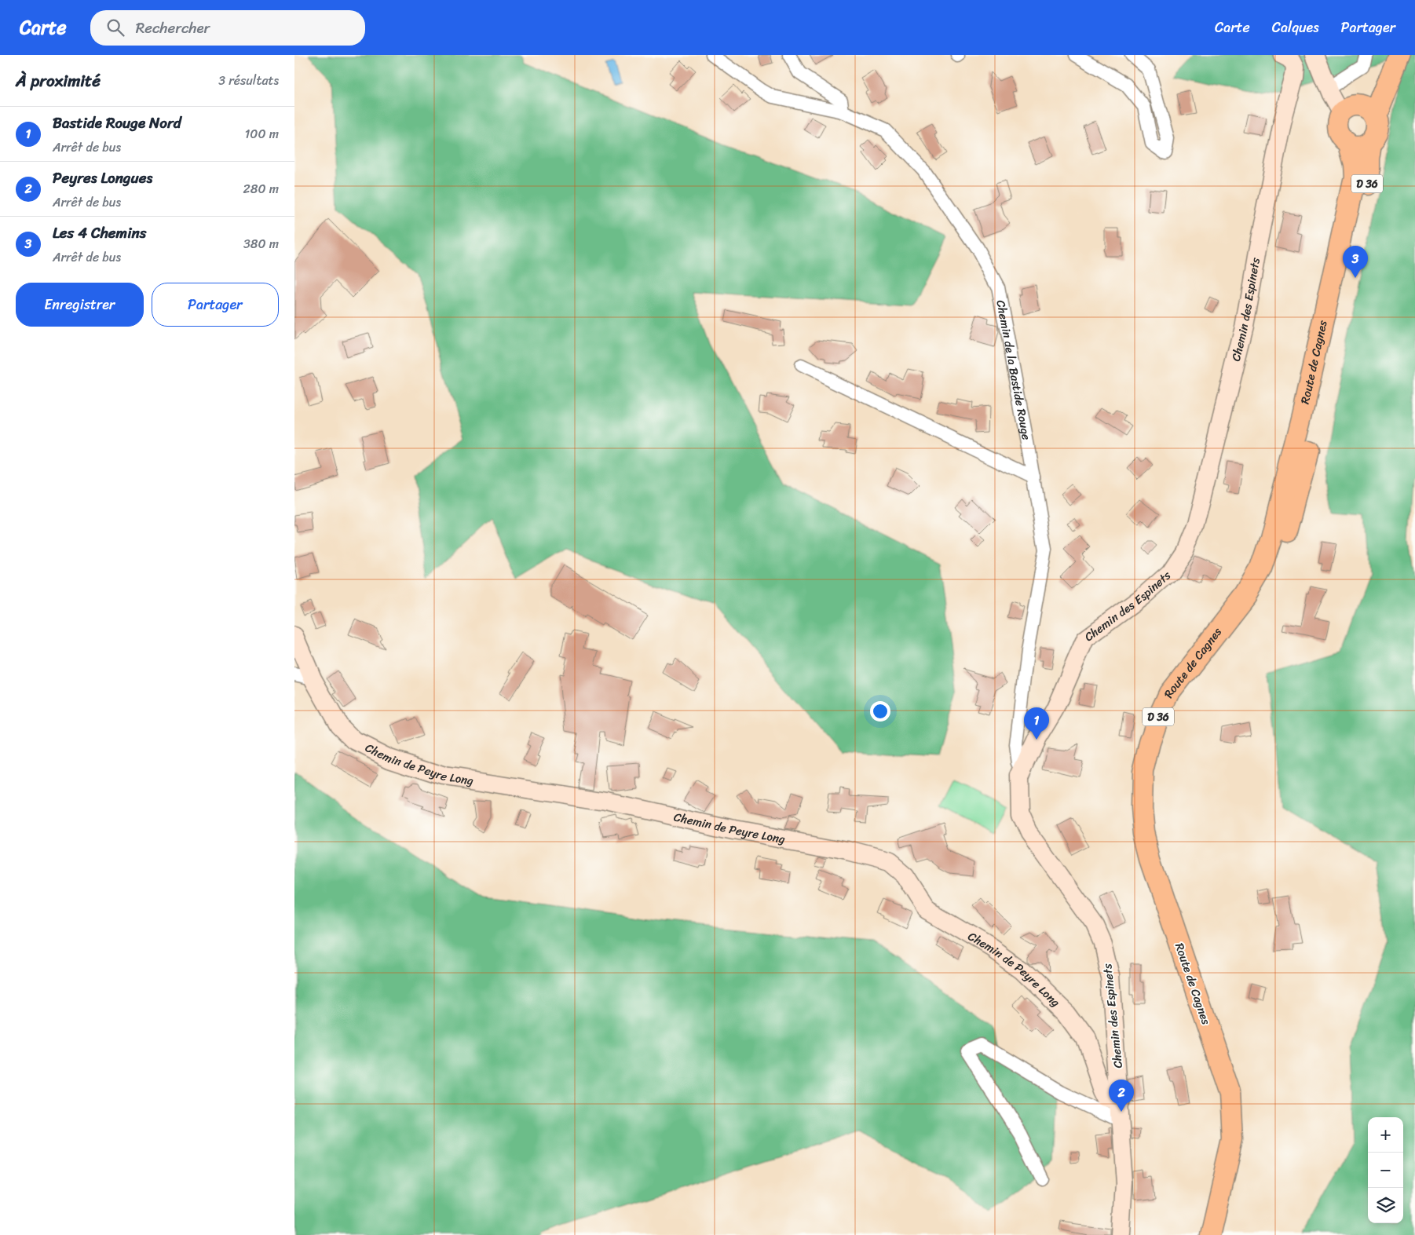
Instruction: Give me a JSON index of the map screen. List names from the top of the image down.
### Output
{
  "streets": {
    "main road": ["D 36", "Route de Cagnes"],
    "street": ["Chemin des Espinets", "Chemin de la Bastide Rouge", "Chemin de Peyre Long"]
  },
  "crossings": [
    ["Chemin des Espinets", "Chemin de la Bastide Rouge"],
    ["Chemin des Espinets", "Chemin de Peyre Long"]
  ],
  "page": {
    "header": "Carte",
    "search": "Rechercher",
    "nav": ["Carte", "Calques", "Partager"],
    "heading": ["À proximité", "3 résultats"],
    "list": [
      {
        "mark": "1",
        "name": "Bastide Rouge Nord",
        "note": "Arrêt de bus",
        "value": "100 m"
      },
      {
        "mark": "2",
        "name": "Peyres Longues",
        "note": "Arrêt de bus",
        "value": "280 m"
      },
      {
        "mark": "3",
        "name": "Les 4 Chemins",
        "note": "Arrêt de bus",
        "value": "380 m"
      }
    ],
    "pins": ["3", "1", "2"],
    "buttons": ["Enregistrer", "Partager"],
    "map_buttons": ["+", "−"]
  }
}
